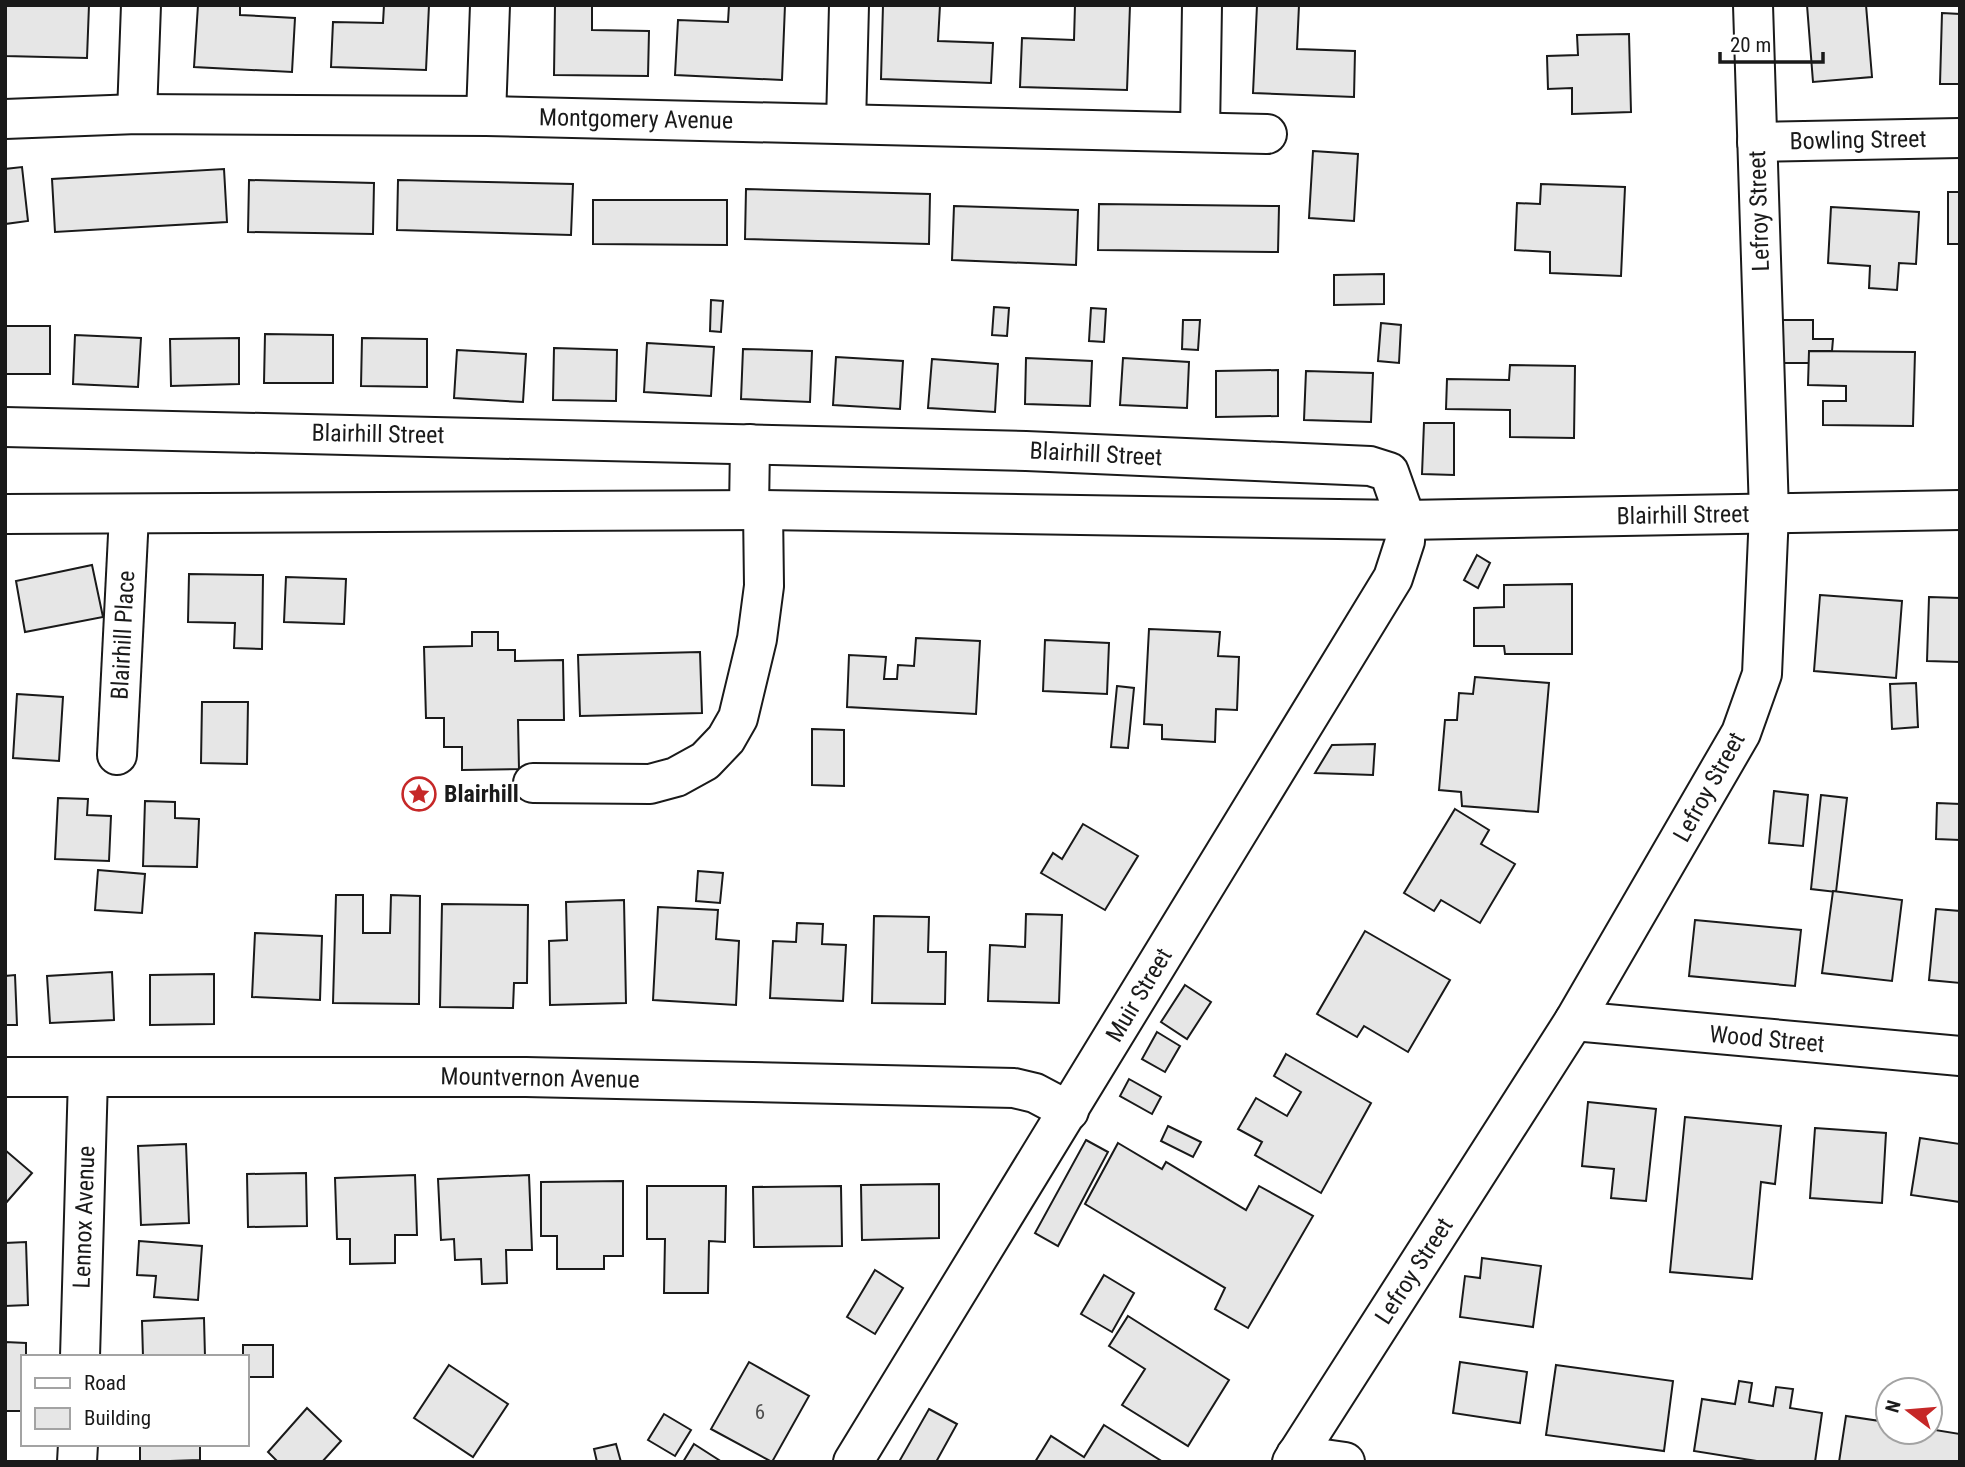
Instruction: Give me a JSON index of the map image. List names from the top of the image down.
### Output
{
  "streets": {
    "street": [
      "Montgomery Avenue",
      "Bowling Street",
      "Lefroy Street",
      "Blairhill Street",
      "Blairhill Place",
      "Muir Street",
      "Wood Street",
      "Mountvernon Avenue",
      "Lennox Avenue"
    ]
  },
  "crossings": [
    ["Bowling Street", "Lefroy Street"],
    ["Lefroy Street", "Blairhill Street"],
    ["Lefroy Street", "Wood Street"],
    ["Blairhill Street", "Blairhill Place"],
    ["Blairhill Street", "Muir Street"],
    ["Muir Street", "Mountvernon Avenue"],
    ["Mountvernon Avenue", "Lennox Avenue"]
  ],
  "places": {
    "place": ["Blairhill"]
  },
  "house_numbers": ["6"],
  "legend": ["Road", "Building"],
  "scale_bar": "20 m",
  "north": "left"
}
